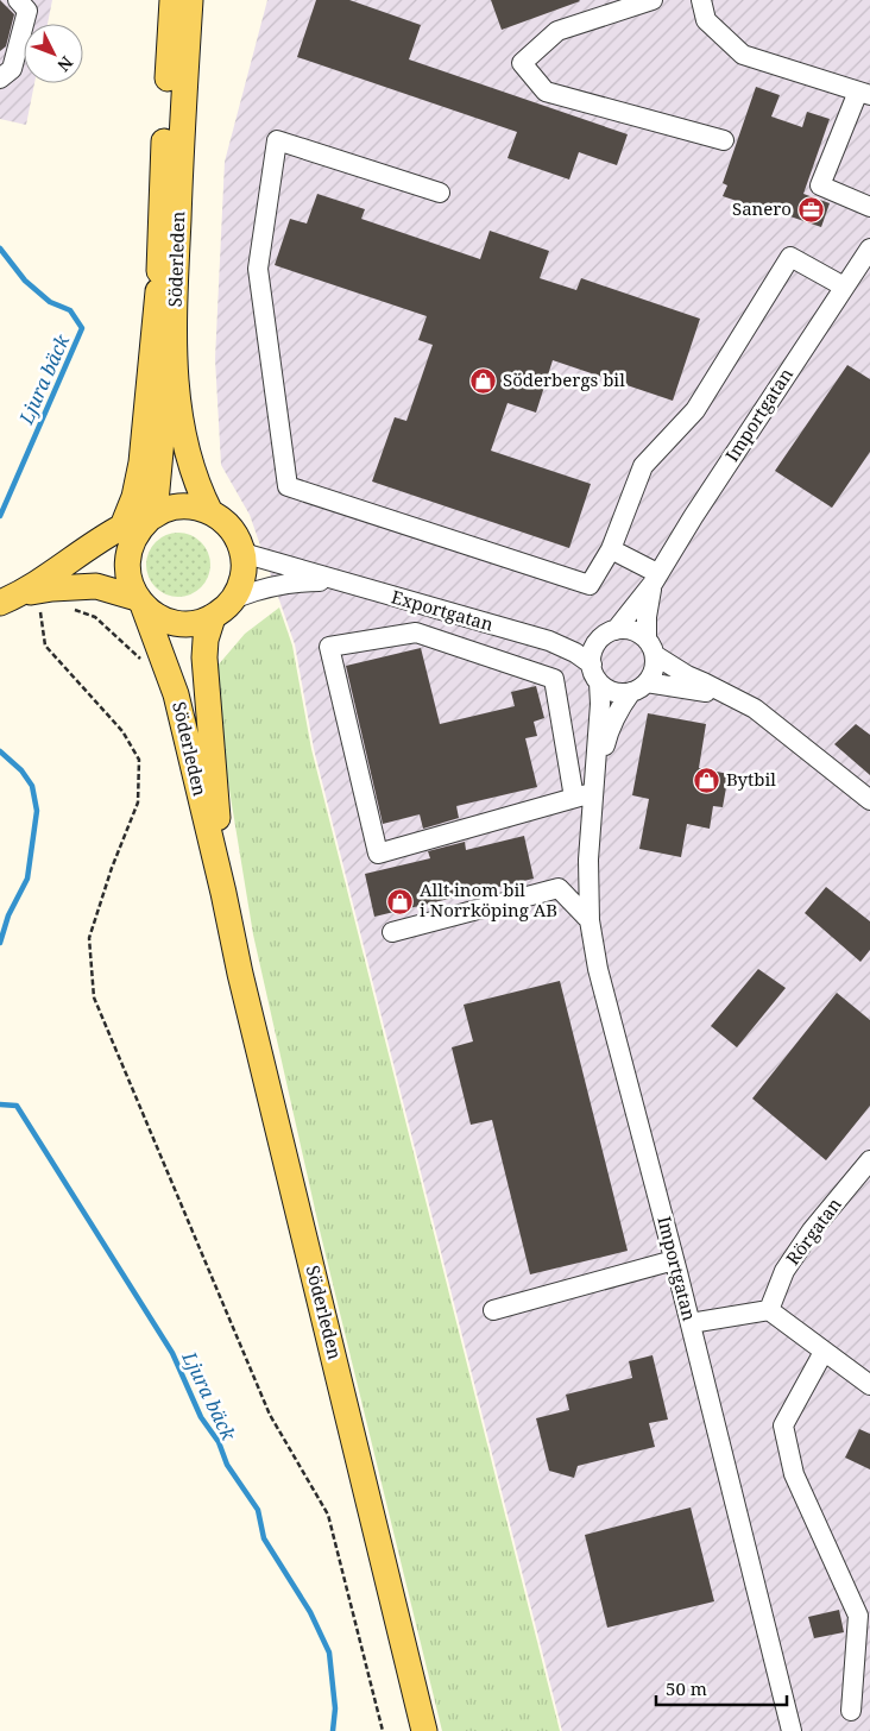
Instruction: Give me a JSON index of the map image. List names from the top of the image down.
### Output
{
  "streets": {
    "main road": ["Söderleden"],
    "street": ["Importgatan", "Exportgatan", "Rörgatan"]
  },
  "crossings": [
    ["Söderleden", "Exportgatan"],
    ["Importgatan", "Exportgatan"]
  ],
  "water": ["Ljura bäck"],
  "places": {
    "office": ["Sanero"],
    "shop": ["Söderbergs bil", "Bytbil", "Allt inom bil i Norrköping AB"]
  },
  "scale_bar": "50 m",
  "north": "bottom right"
}
